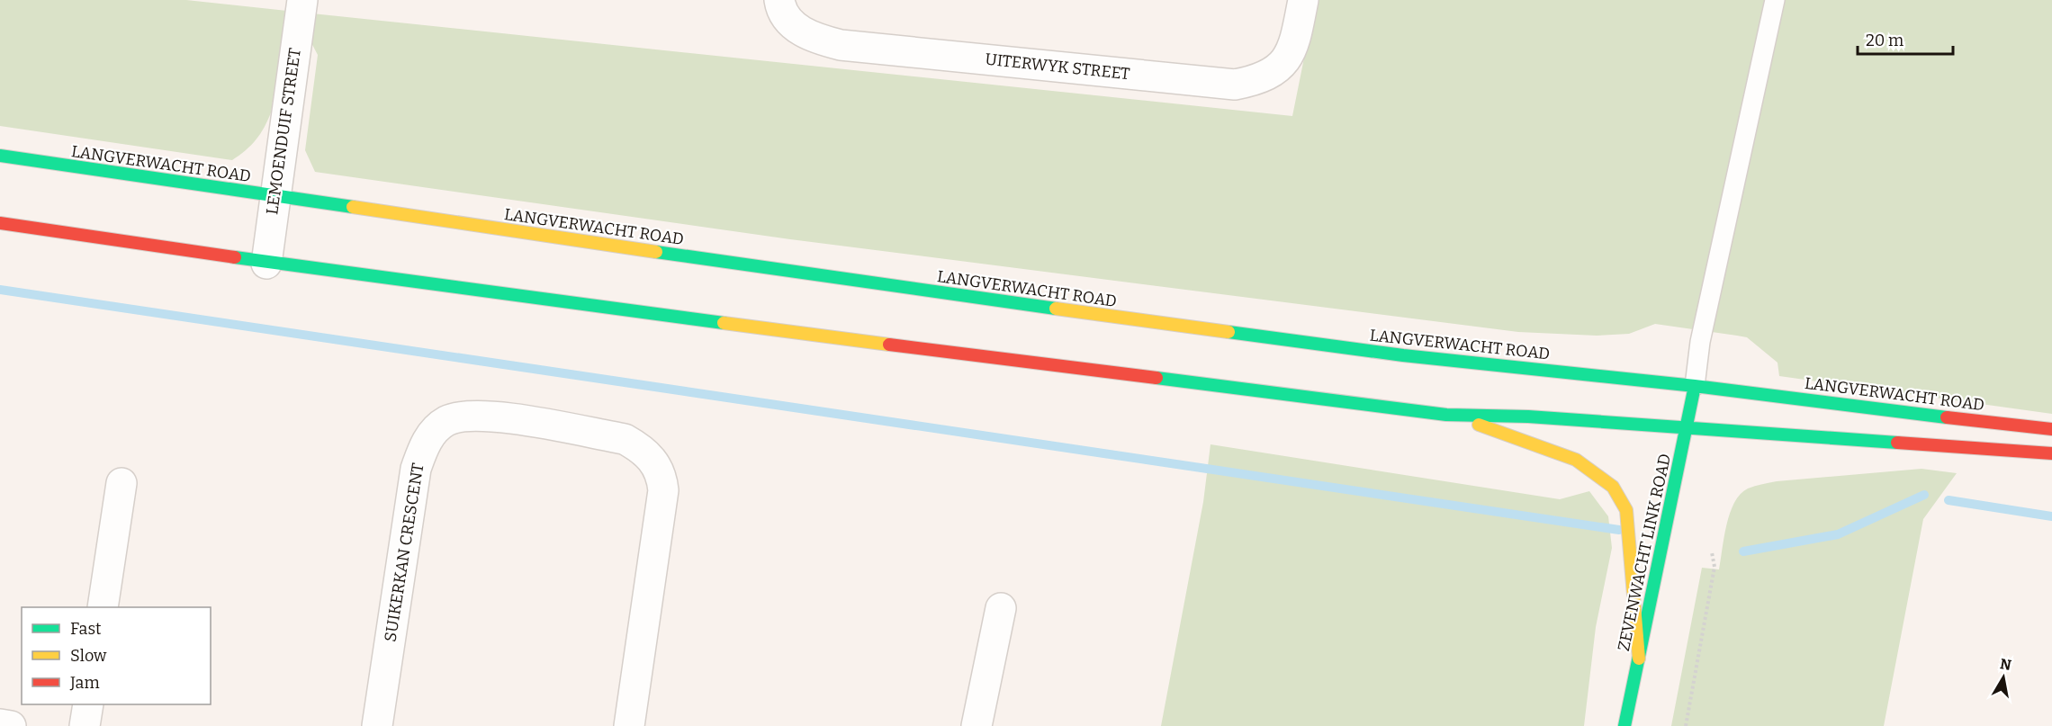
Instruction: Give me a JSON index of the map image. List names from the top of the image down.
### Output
{
  "streets": {
    "street": [
      "UITERWYK STREET",
      "LEMOENDUIF STREET",
      "LANGVERWACHT ROAD",
      "SUIKERKAN CRESCENT",
      "ZEVENWACHT LINK ROAD"
    ]
  },
  "crossings": [
    ["LEMOENDUIF STREET", "LANGVERWACHT ROAD"],
    ["LANGVERWACHT ROAD", "ZEVENWACHT LINK ROAD"]
  ],
  "legend": ["Fast", "Slow", "Jam"],
  "scale_bar": "20 m",
  "north": "top"
}
